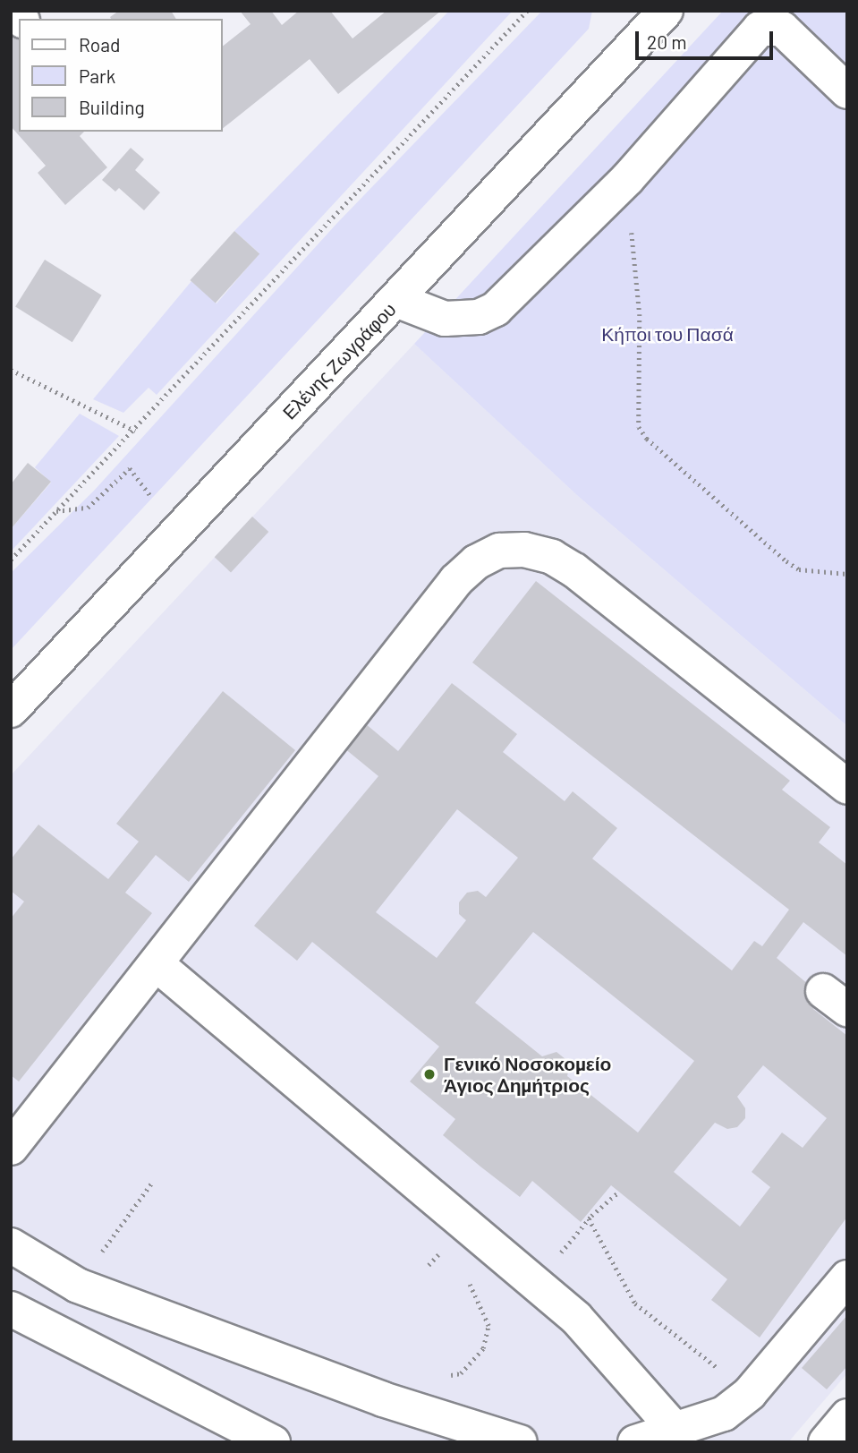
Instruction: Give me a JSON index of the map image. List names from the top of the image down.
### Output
{
  "streets": {
    "main road": ["Ελένης Ζωγράφου"]
  },
  "parks": ["Κήποι του Πασά"],
  "places": ["Γενικό Νοσοκομείο Άγιος Δημήτριος"],
  "legend": ["Road", "Park", "Building"],
  "scale_bar": "20 m"
}
